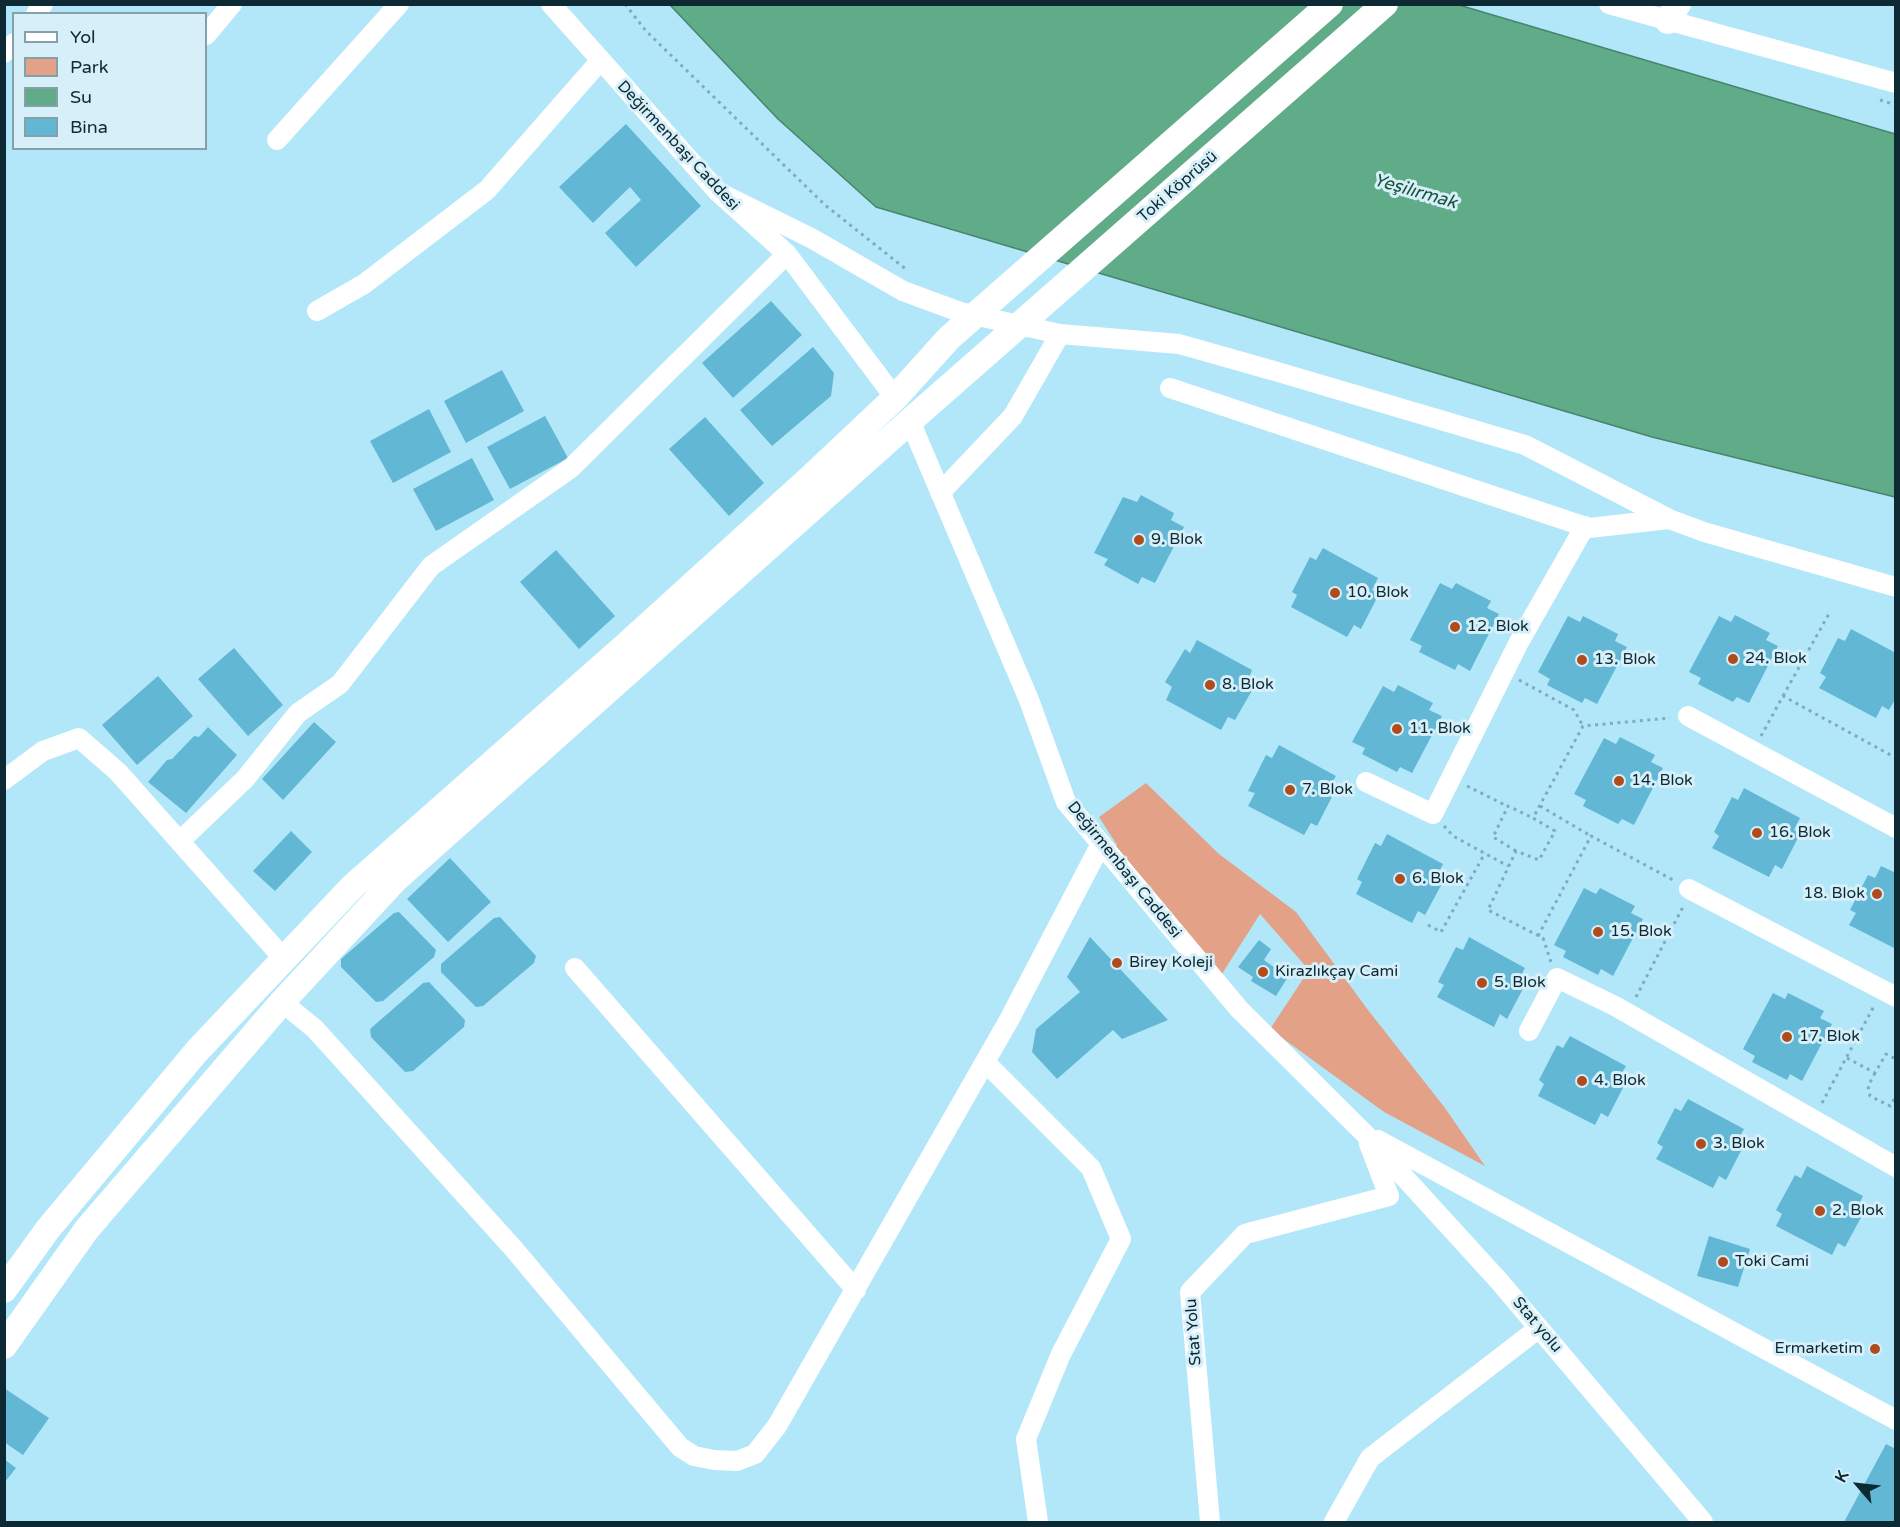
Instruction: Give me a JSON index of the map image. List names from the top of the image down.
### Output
{
  "streets": {
    "main road": ["Toki Köprüsü"],
    "street": ["Değirmenbaşı Caddesi", "Stat yolu", "Stat Yolu"]
  },
  "crossings": [
    ["Değirmenbaşı Caddesi", "Toki Köprüsü"],
    ["Değirmenbaşı Caddesi", "Stat yolu"],
    ["Değirmenbaşı Caddesi", "Stat Yolu"],
    ["Stat yolu", "Stat Yolu"]
  ],
  "water": ["Yeşilırmak"],
  "places": [
    "9. Blok",
    "10. Blok",
    "12. Blok",
    "24. Blok",
    "13. Blok",
    "8. Blok",
    "11. Blok",
    "14. Blok",
    "7. Blok",
    "16. Blok",
    "6. Blok",
    "18. Blok",
    "15. Blok",
    "Birey Koleji",
    "Kirazlıkçay Cami",
    "5. Blok",
    "17. Blok",
    "4. Blok",
    "3. Blok",
    "2. Blok",
    "Toki Cami",
    "Ermarketim"
  ],
  "legend": [
    "Yol",
    "Park",
    "Su",
    "Bina"
  ],
  "north": "top left"
}
